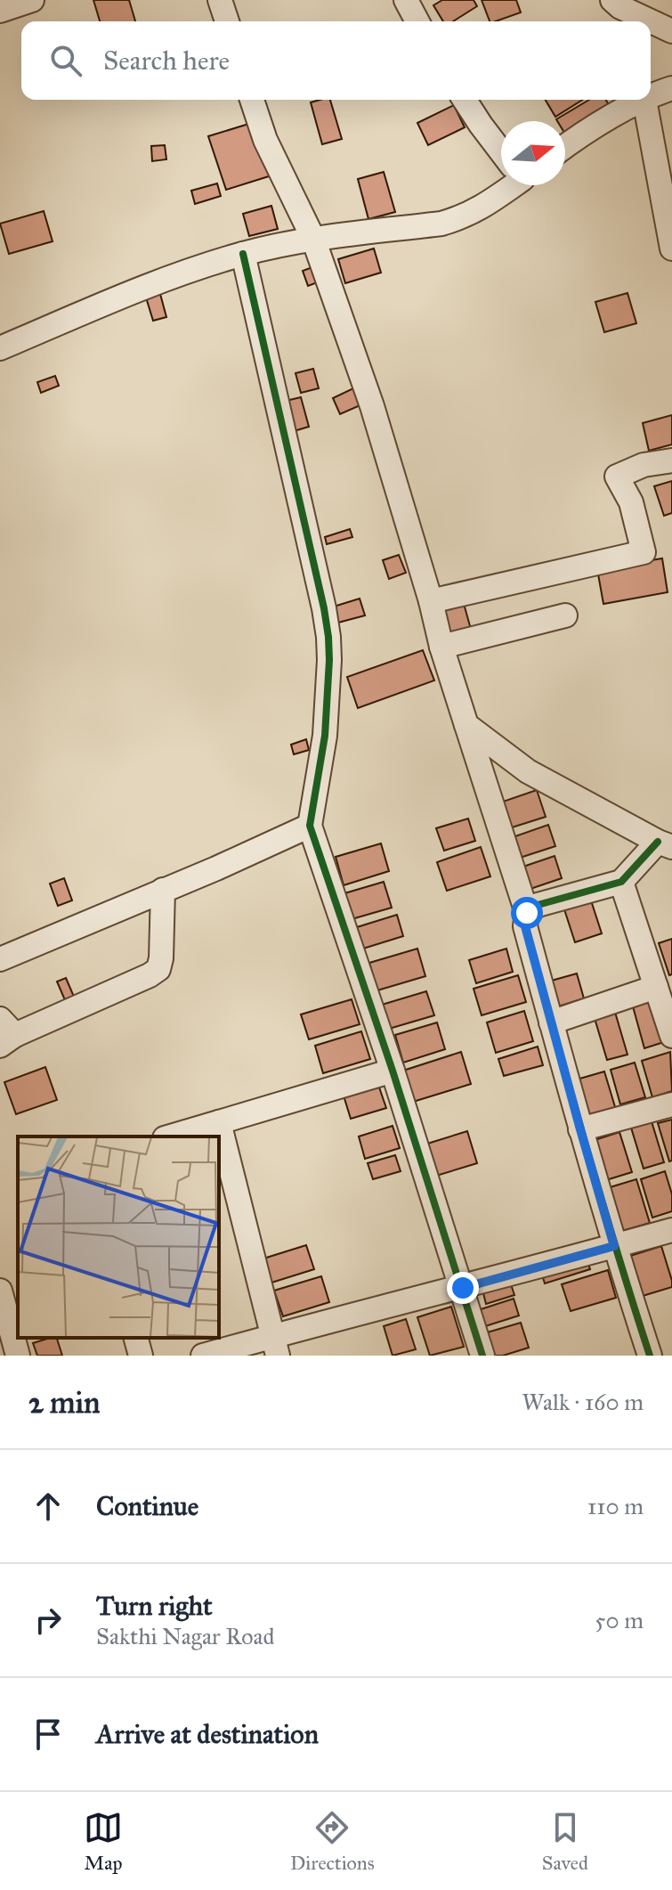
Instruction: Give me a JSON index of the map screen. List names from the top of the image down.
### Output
{
  "north": "right",
  "page": {
    "search": "Search here",
    "heading": ["2 min", "Walk · 160 m"],
    "list": [
      ["Continue", "110 m"],
      ["Turn right", "Sakthi Nagar Road", "50 m"],
      "Arrive at destination"
    ],
    "nav": ["Map", "Directions", "Saved"]
  }
}
